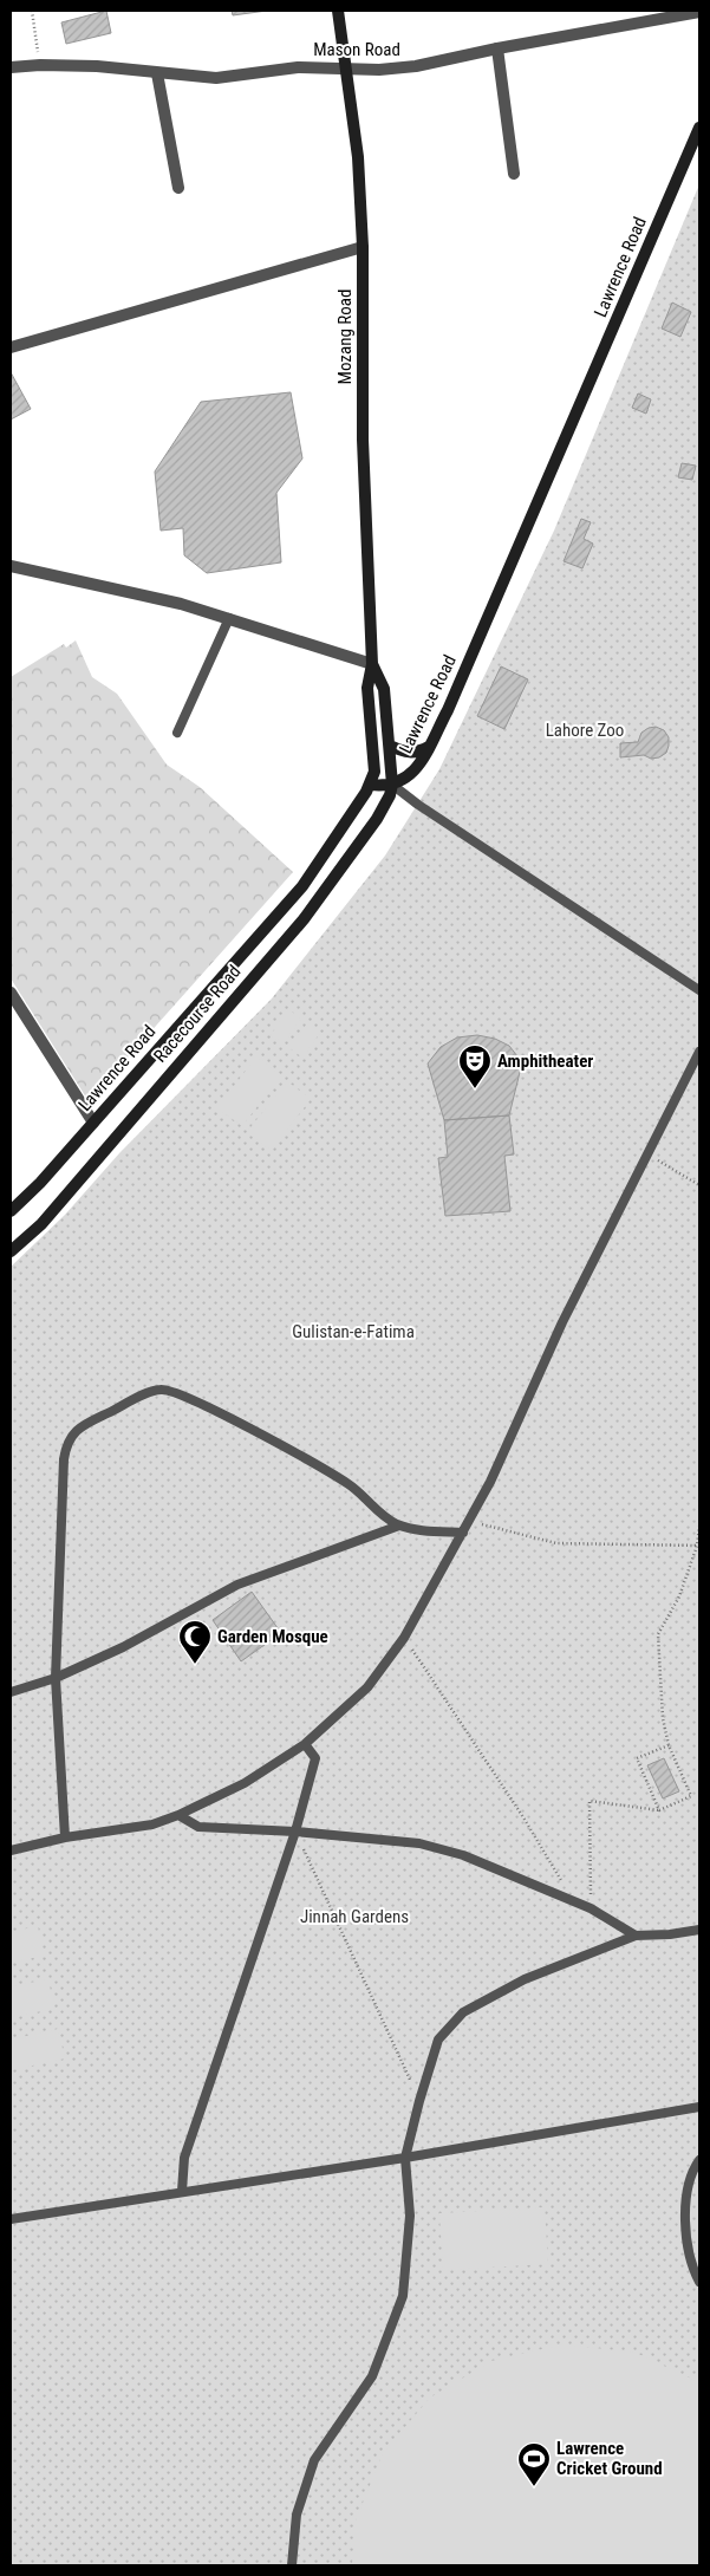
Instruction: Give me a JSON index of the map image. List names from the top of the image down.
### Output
{
  "streets": {
    "main road": ["Lawrence Road", "Mozang Road", "Racecourse Road"],
    "street": ["Mason Road"]
  },
  "crossings": [
    ["Mason Road", "Mozang Road"],
    ["Lawrence Road", "Mozang Road"],
    ["Lawrence Road", "Racecourse Road"],
    ["Mozang Road", "Racecourse Road"]
  ],
  "parks": ["Lahore Zoo", "Gulistan-e-Fatima", "Jinnah Gardens"],
  "places": {
    "theatre": ["Amphitheater"],
    "mosque": ["Garden Mosque"],
    "sports": ["Lawrence Cricket Ground"]
  }
}
